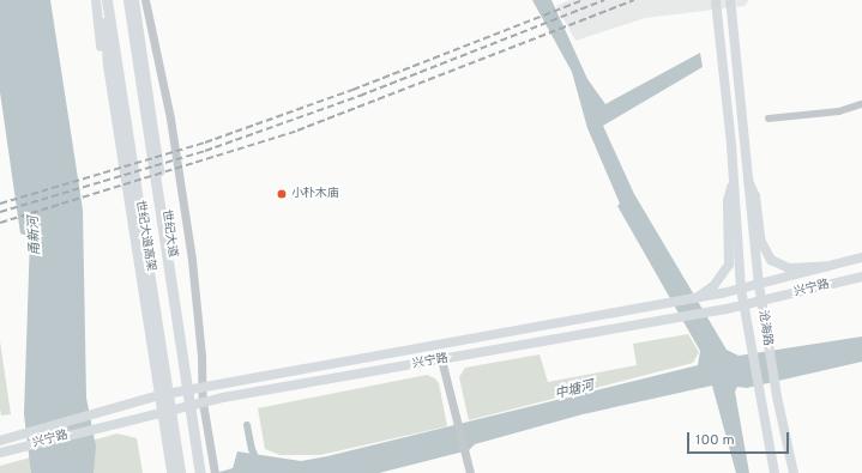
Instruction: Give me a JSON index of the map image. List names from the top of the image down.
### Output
{
  "streets": {
    "highway": ["世纪大道高架"],
    "main road": ["世纪大道", "兴宁路", "沧海路"]
  },
  "crossings": [
    ["世纪大道", "世纪大道高架"],
    ["世纪大道", "兴宁路"],
    ["兴宁路", "沧海路"]
  ],
  "water": ["甬新河", "中塘河"],
  "places": ["小朴木庙"],
  "scale_bar": "100 m"
}
